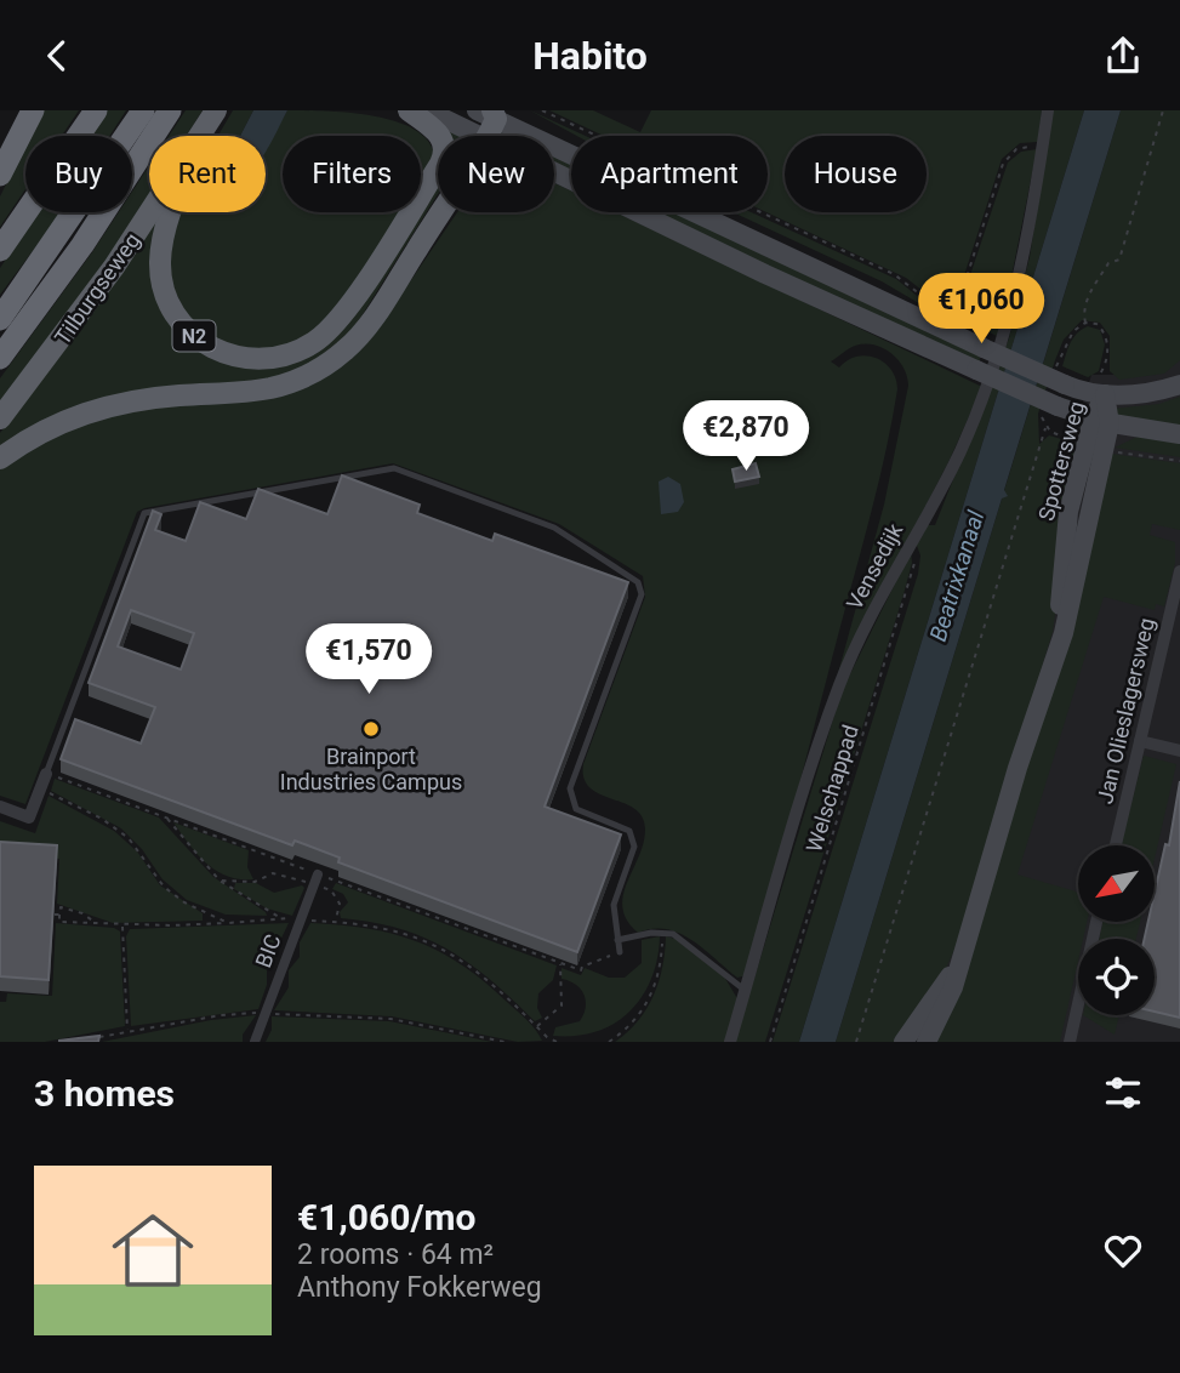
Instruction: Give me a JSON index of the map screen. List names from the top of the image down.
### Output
{
  "streets": {
    "highway": ["Tilburgseweg", "N2"],
    "main road": ["Spottersweg"],
    "street": ["Vensedijk", "Jan Olieslagersweg", "BIC"],
    "path": ["Welschappad"]
  },
  "crossings": [
    ["Tilburgseweg", "N2"],
    ["Vensedijk", "Welschappad"]
  ],
  "water": ["Beatrixkanaal"],
  "places": ["Brainport Industries Campus"],
  "north": "bottom left",
  "page": {
    "header": "Habito",
    "chip": [
      "Buy",
      "Rent",
      "Filters",
      "New",
      "Apartment",
      "House"
    ],
    "price": ["€1,060", "€2,870", "€1,570"],
    "heading": "3 homes",
    "list": [
      {
        "name": "€1,060/mo",
        "note": "2 rooms · 64 m² · Anthony Fokkerweg"
      }
    ]
  }
}
